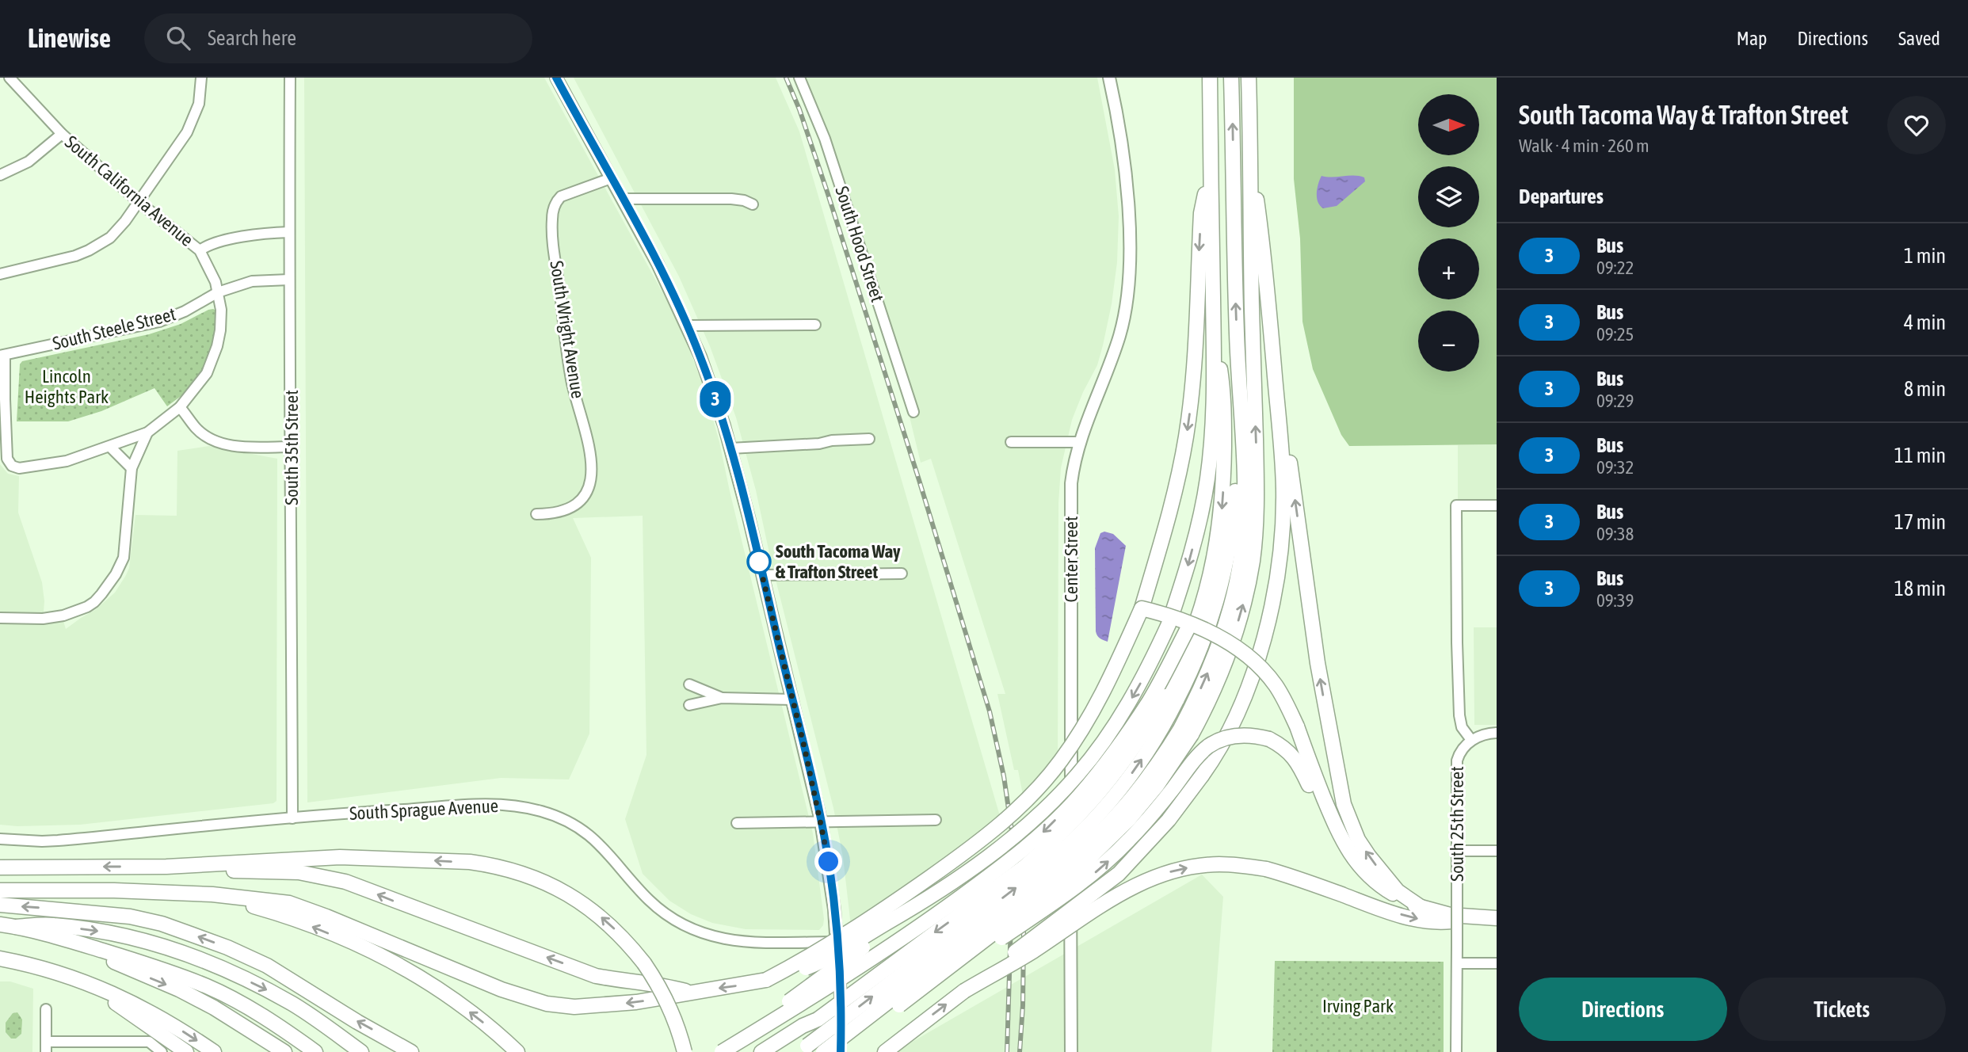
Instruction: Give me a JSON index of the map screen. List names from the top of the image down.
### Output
{
  "streets": {
    "main road": ["Center Street"],
    "street": [
      "South California Avenue",
      "South Hood Street",
      "South Steele Street",
      "South Wright Avenue",
      "South 35th Street",
      "South Sprague Avenue",
      "South 25th Street"
    ]
  },
  "crossings": [
    ["South California Avenue", "South Steele Street"],
    ["South Steele Street", "South 35th Street"],
    ["South 35th Street", "South Sprague Avenue"]
  ],
  "parks": ["Lincoln Heights Park", "Irving Park"],
  "places": ["South Tacoma Way & Trafton Street"],
  "lines": ["bus line 3"],
  "north": "right",
  "page": {
    "header": "Linewise",
    "search": "Search here",
    "nav": ["Map", "Directions", "Saved"],
    "on_map": "3",
    "heading": [
      ["South Tacoma Way & Trafton Street", "Walk · 4 min · 260 m"],
      "Departures"
    ],
    "map_buttons": ["+", "−"],
    "list": [
      {
        "mark": "3",
        "name": "Bus",
        "note": "09:22",
        "value": "1 min"
      },
      {
        "mark": "3",
        "name": "Bus",
        "note": "09:25",
        "value": "4 min"
      },
      {
        "mark": "3",
        "name": "Bus",
        "note": "09:29",
        "value": "8 min"
      },
      {
        "mark": "3",
        "name": "Bus",
        "note": "09:32",
        "value": "11 min"
      },
      {
        "mark": "3",
        "name": "Bus",
        "note": "09:38",
        "value": "17 min"
      },
      {
        "mark": "3",
        "name": "Bus",
        "note": "09:39",
        "value": "18 min"
      }
    ],
    "buttons": ["Directions", "Tickets"]
  }
}
